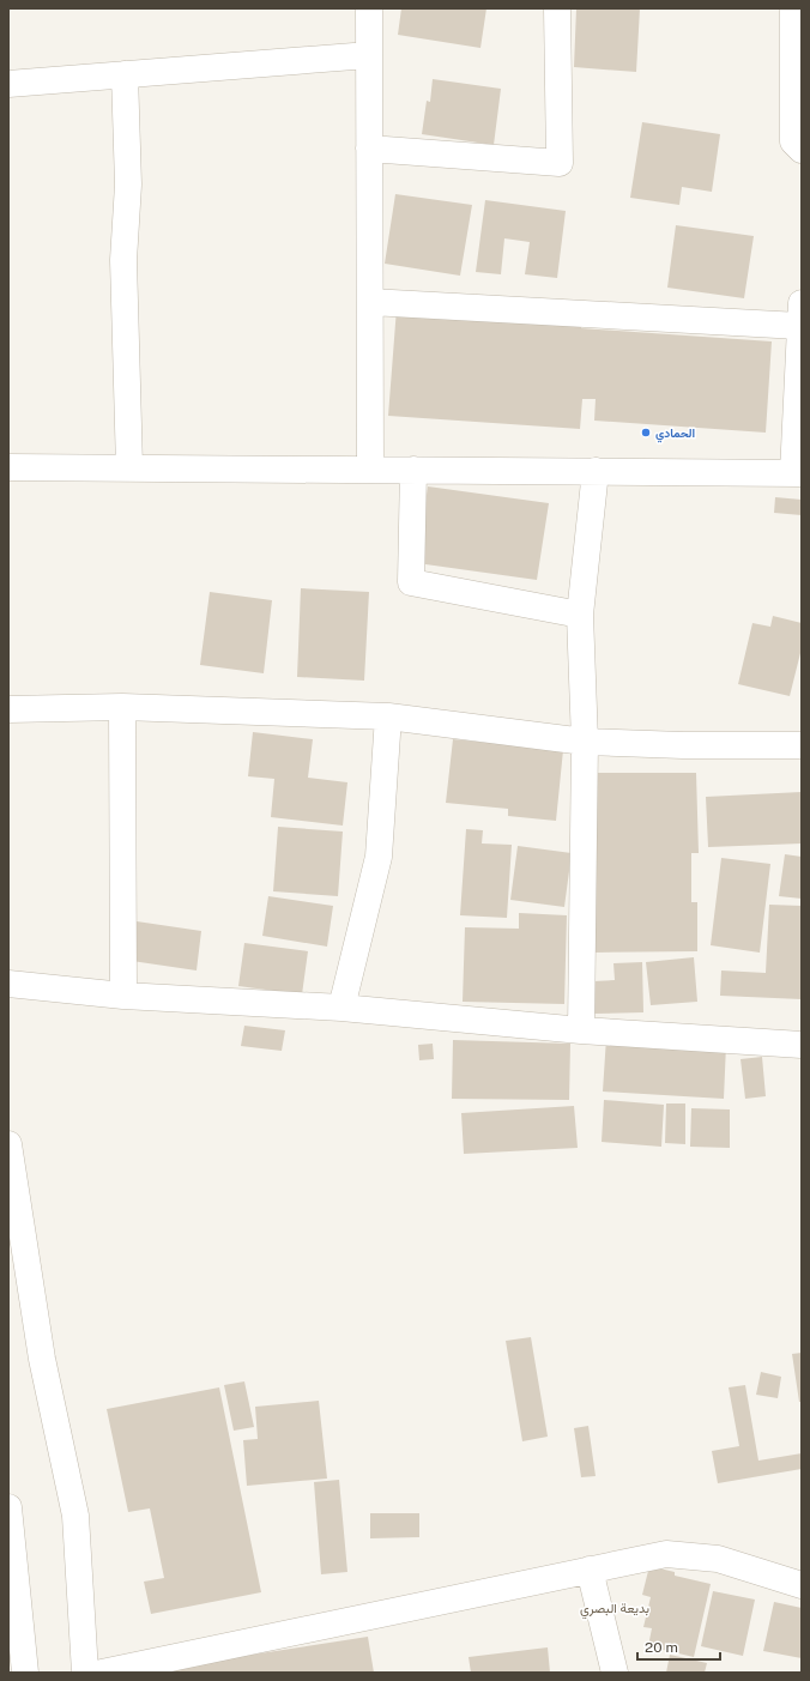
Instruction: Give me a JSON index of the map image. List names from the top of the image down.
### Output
{
  "districts": ["بديعة البصري"],
  "places": ["الحمادي"],
  "scale_bar": "20 m"
}
